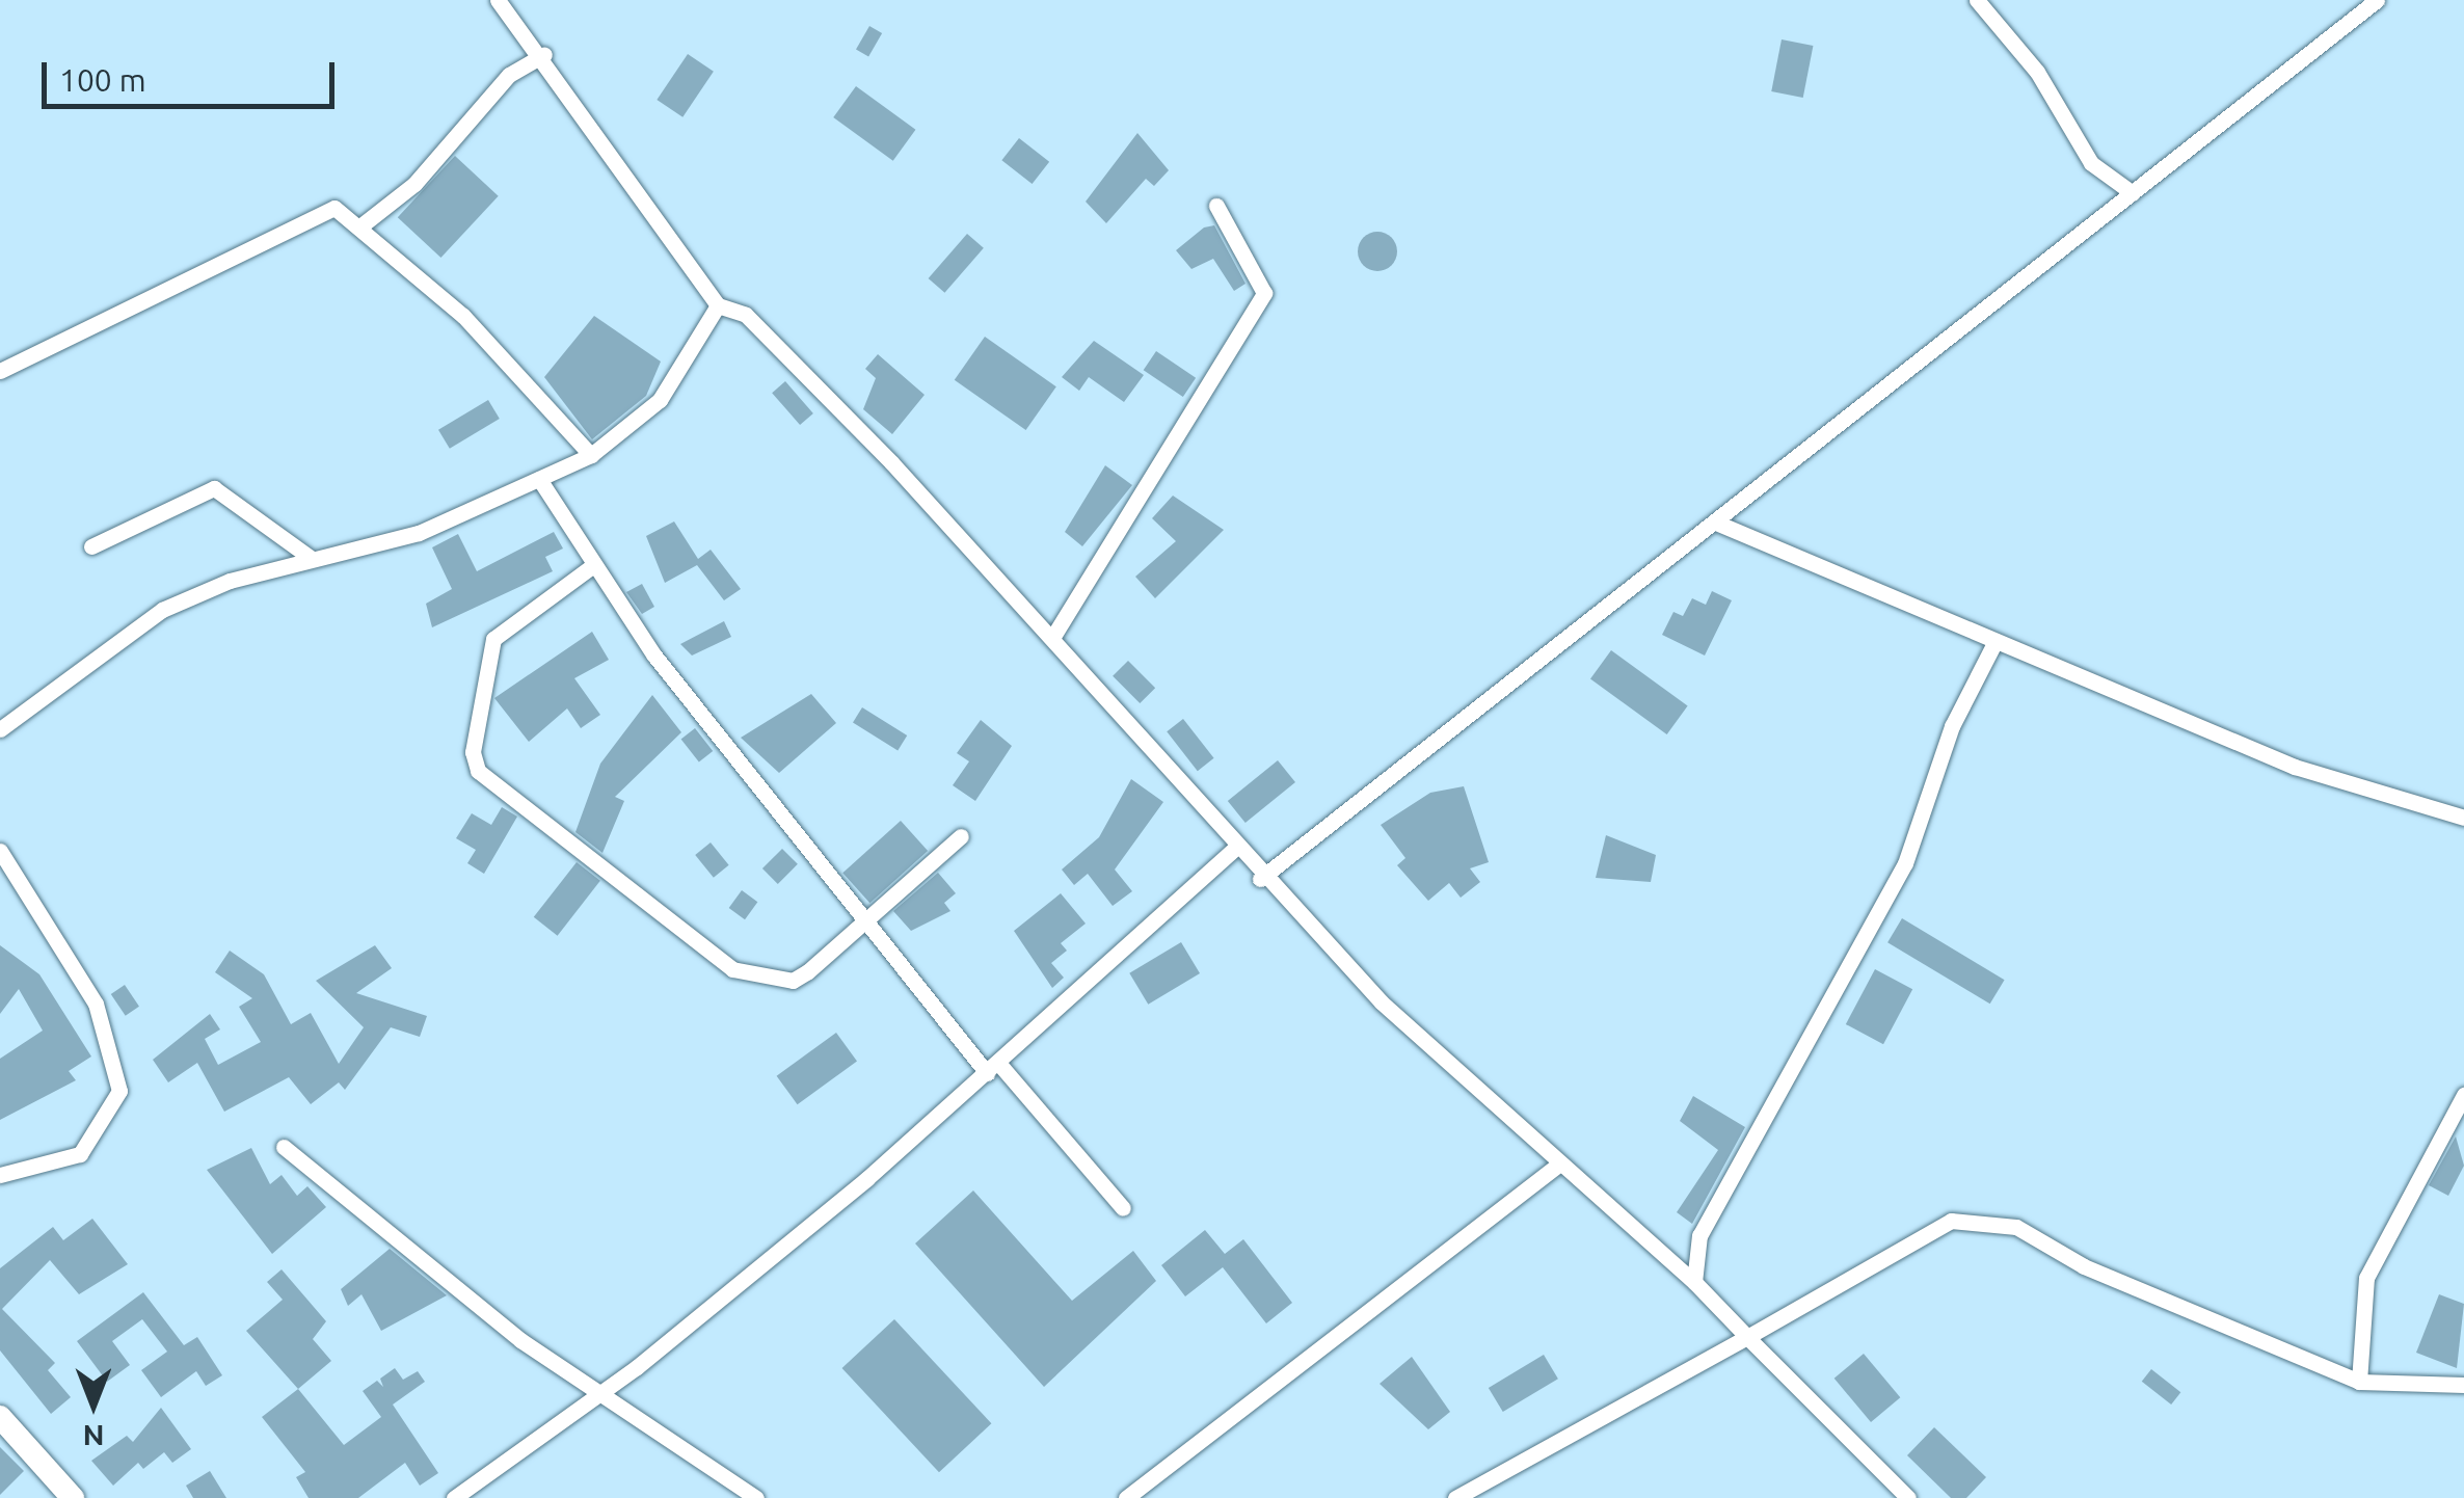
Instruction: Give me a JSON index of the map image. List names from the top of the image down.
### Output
{
  "scale_bar": "100 m",
  "north": "bottom"
}
